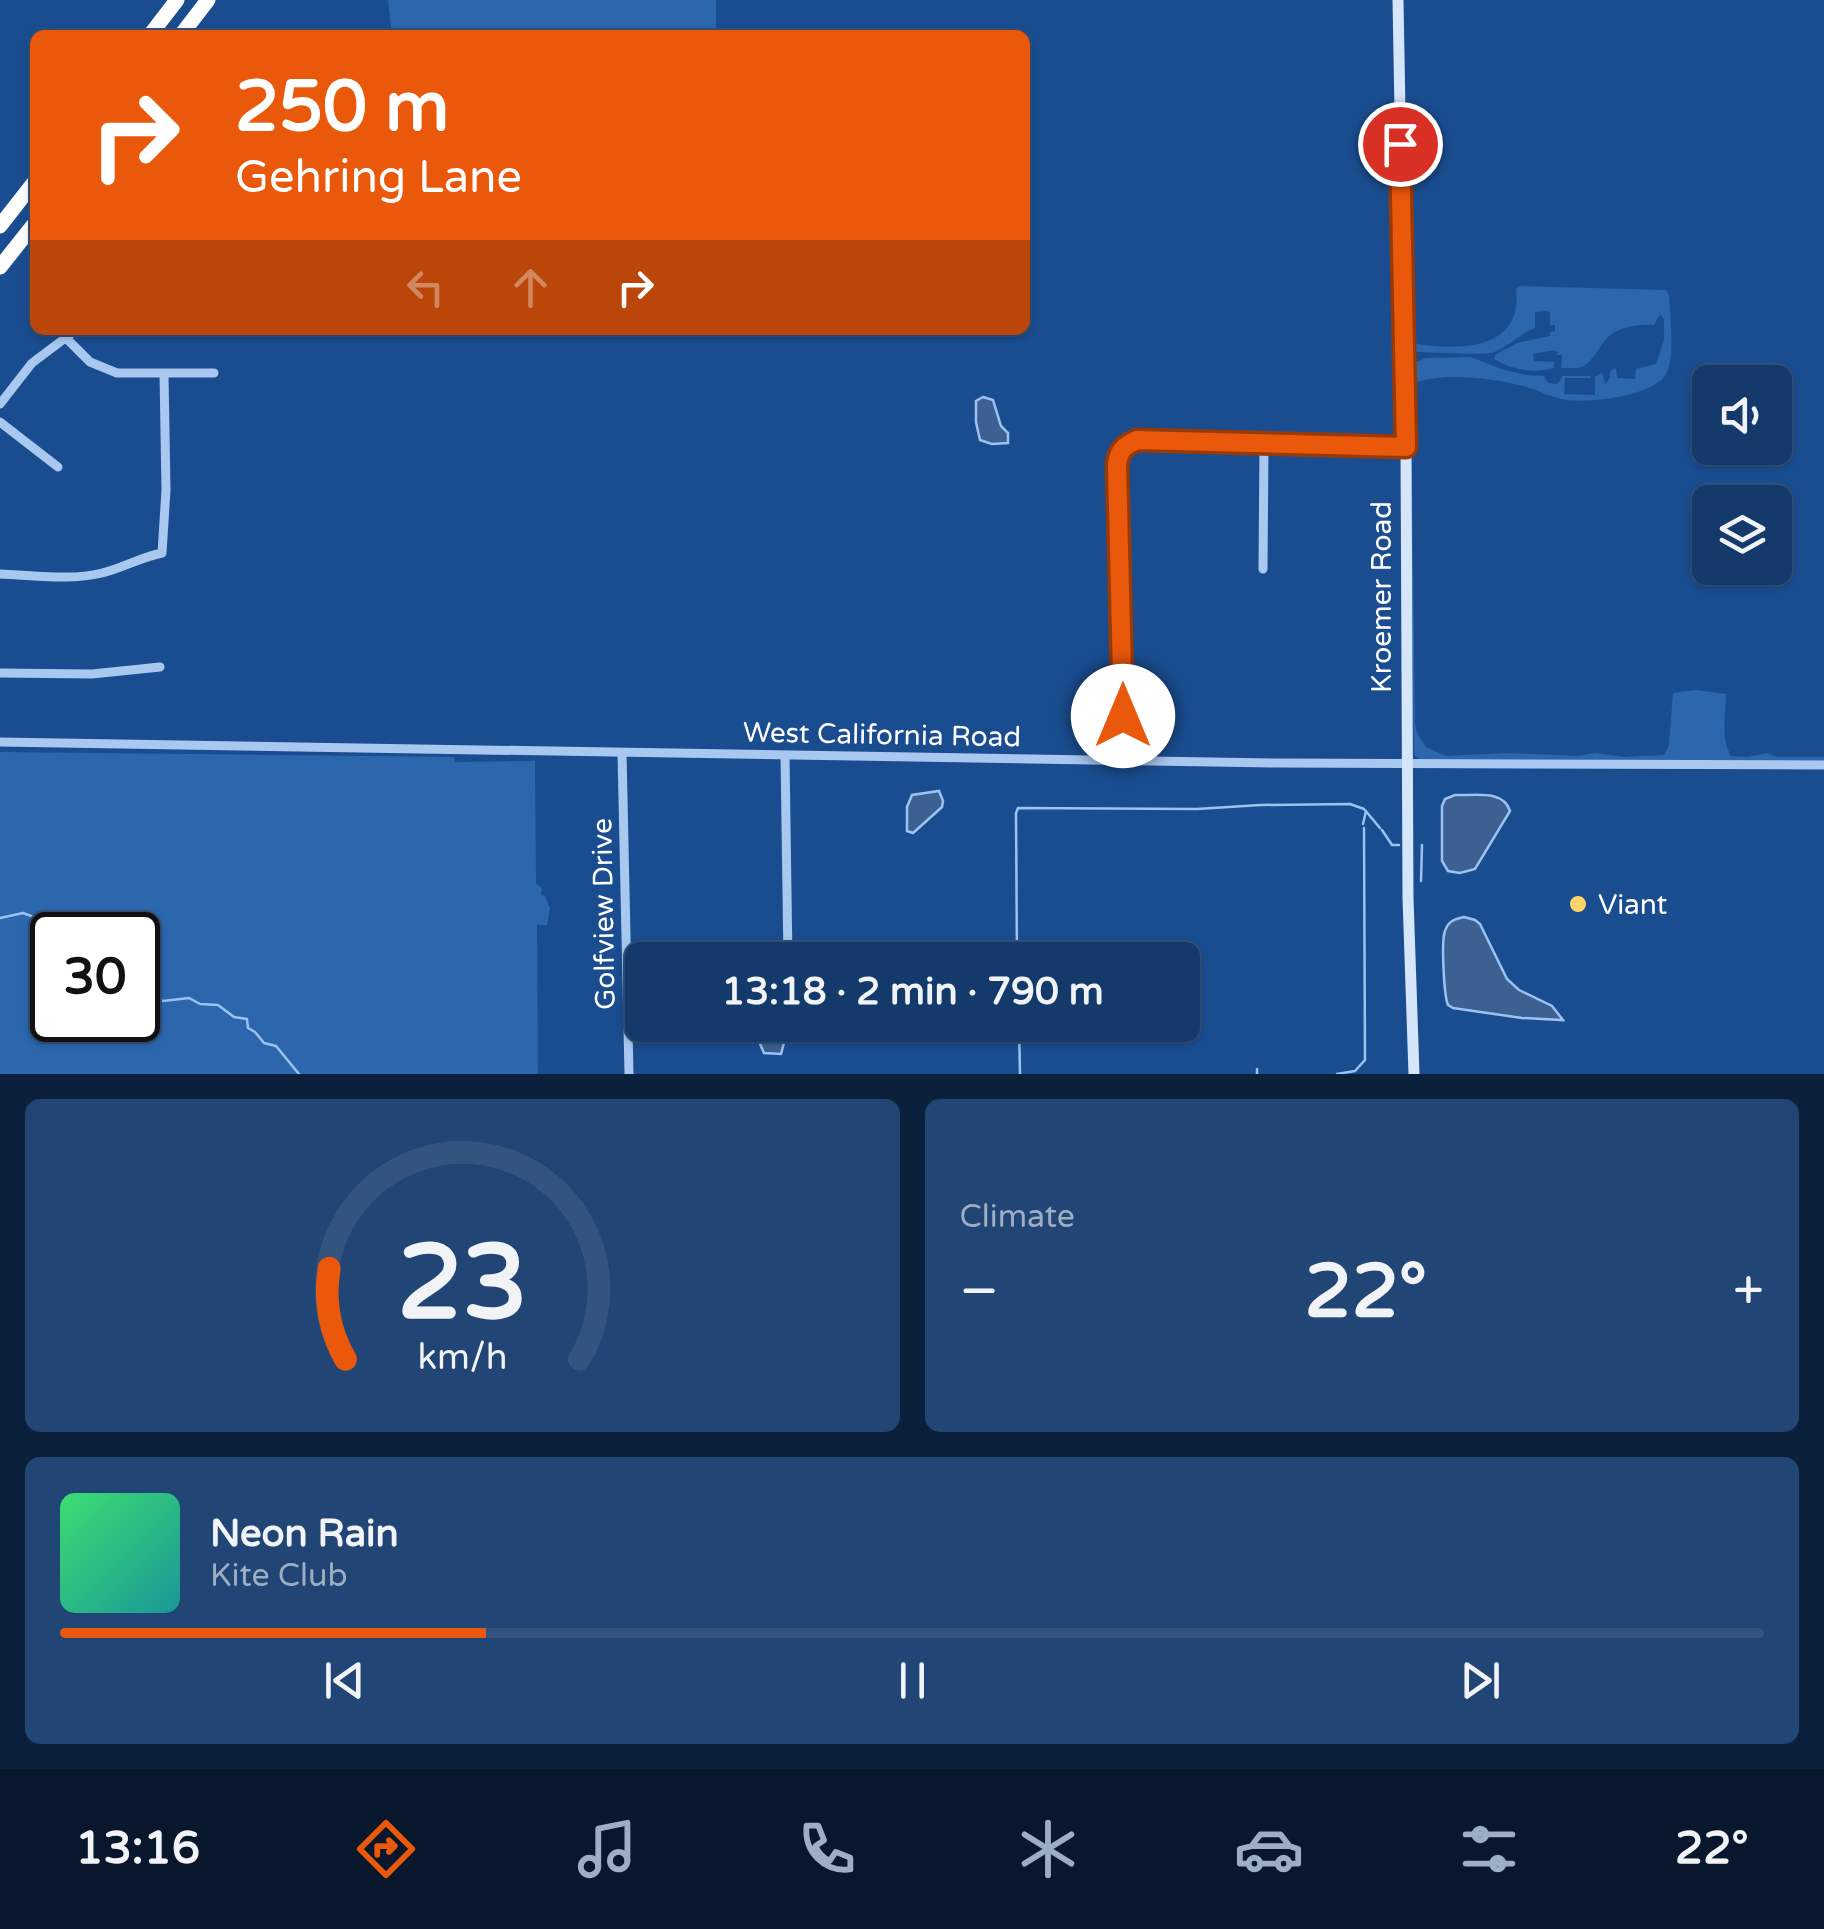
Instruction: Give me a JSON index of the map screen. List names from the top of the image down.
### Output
{
  "streets": {
    "street": ["Kroemer Road", "West California Road", "Golfview Drive"]
  },
  "crossings": [
    ["Kroemer Road", "West California Road"],
    ["West California Road", "Golfview Drive"]
  ],
  "places": ["Viant"],
  "page": {
    "turn": ["250 m", "Gehring Lane"],
    "limit": "30",
    "trip": "13:18 · 2 min · 790 m",
    "tile": "Climate",
    "heat": ["−", "22°", "+"],
    "song": ["Neon Rain", "Kite Club"],
    "tabs": ["13:16", "22°"],
    "gauge": ["23", "km/h"]
  }
}
